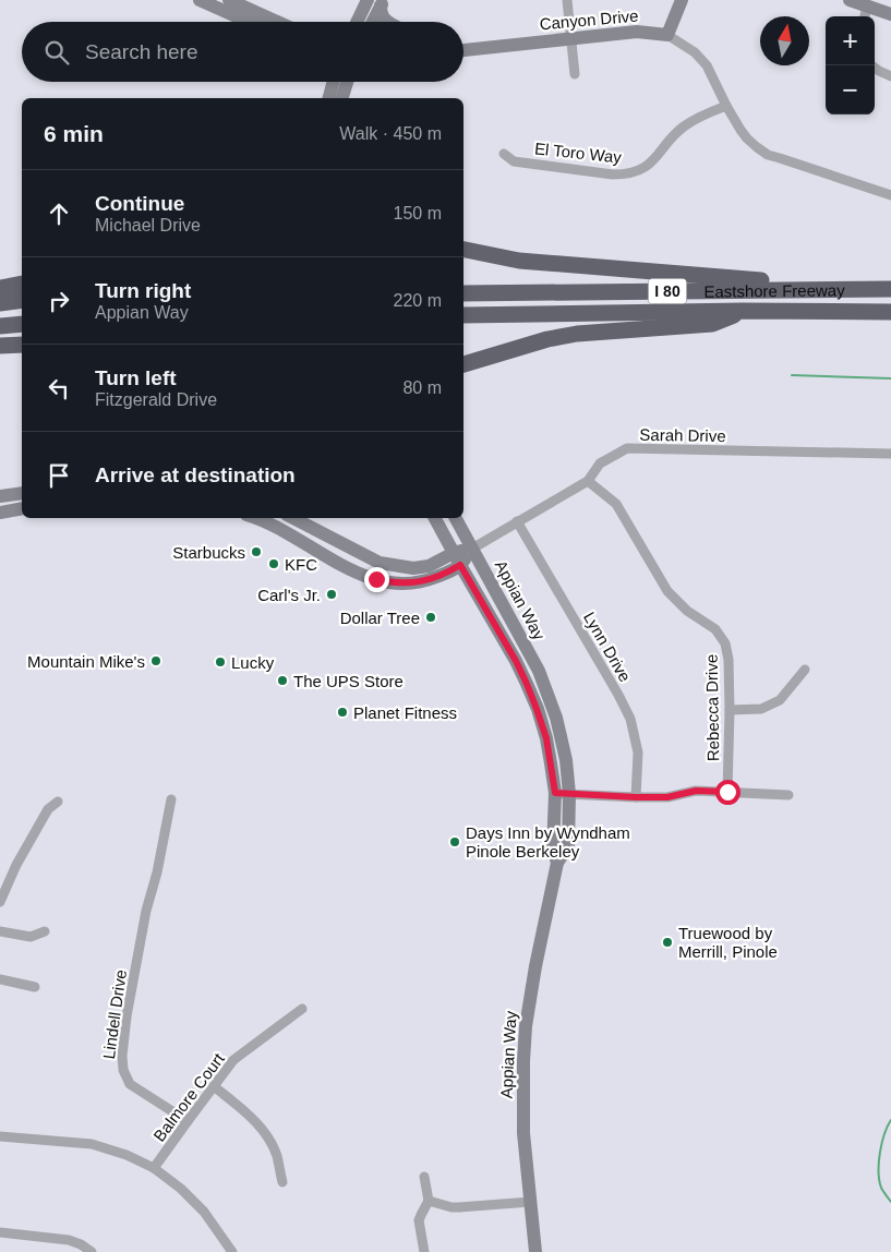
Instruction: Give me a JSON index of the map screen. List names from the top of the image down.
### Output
{
  "streets": {
    "highway": ["Eastshore Freeway", "I 80"],
    "main road": ["Canyon Drive", "Appian Way"],
    "street": [
      "El Toro Way",
      "Sarah Drive",
      "Lynn Drive",
      "Rebecca Drive",
      "Lindell Drive",
      "Balmore Court"
    ]
  },
  "crossings": [
    ["Canyon Drive", "El Toro Way"],
    ["Sarah Drive", "Appian Way"],
    ["Sarah Drive", "Lynn Drive"],
    ["Sarah Drive", "Rebecca Drive"],
    ["Lindell Drive", "Balmore Court"]
  ],
  "places": [
    "Starbucks",
    "KFC",
    "Carl's Jr.",
    "Dollar Tree",
    "Mountain Mike's",
    "Lucky",
    "The UPS Store",
    "Planet Fitness",
    "Days Inn by Wyndham Pinole Berkeley",
    "Truewood by Merrill, Pinole"
  ],
  "north": "top",
  "page": {
    "map_buttons": ["+", "−"],
    "search": "Search here",
    "heading": ["6 min", "Walk · 450 m"],
    "list": [
      ["Continue", "Michael Drive", "150 m"],
      ["Turn right", "Appian Way", "220 m"],
      ["Turn left", "Fitzgerald Drive", "80 m"],
      "Arrive at destination"
    ]
  }
}
